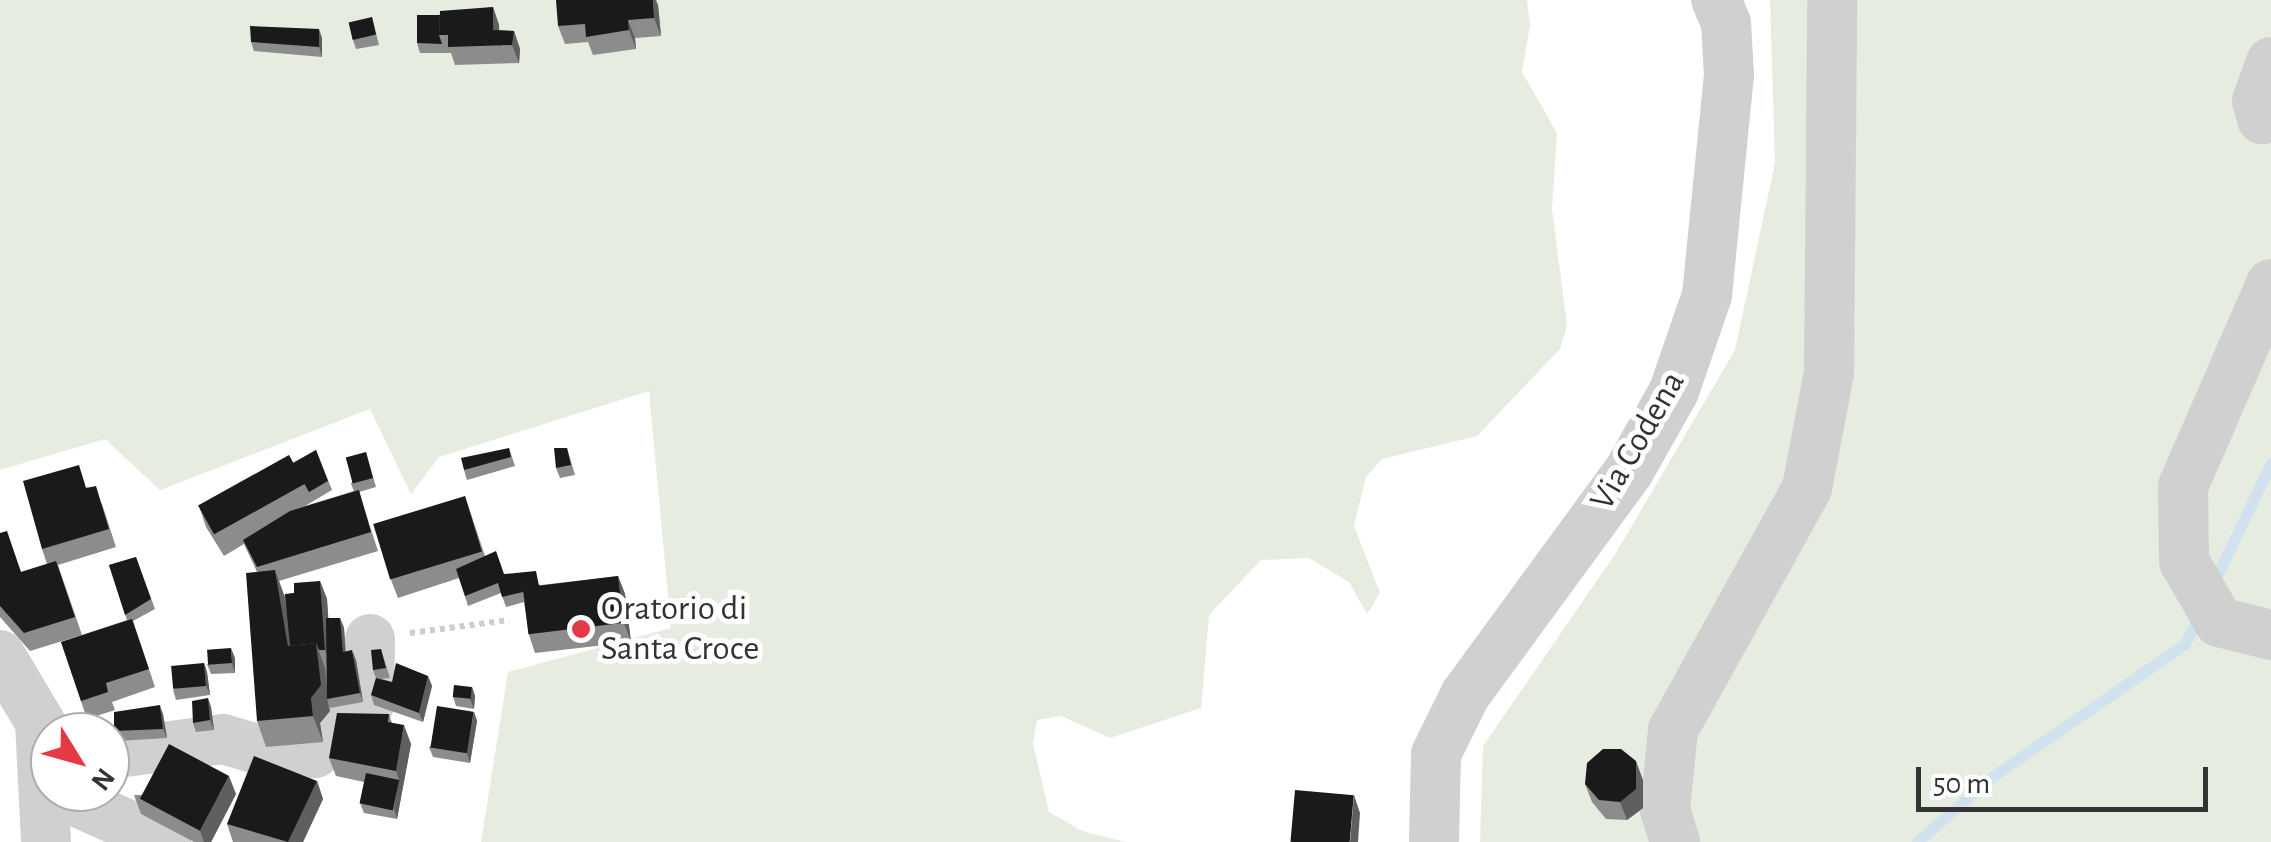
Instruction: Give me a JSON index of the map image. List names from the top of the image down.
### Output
{
  "streets": {
    "street": ["Via Codena"]
  },
  "places": ["Oratorio di Santa Croce"],
  "scale_bar": "50 m",
  "north": "bottom right"
}
